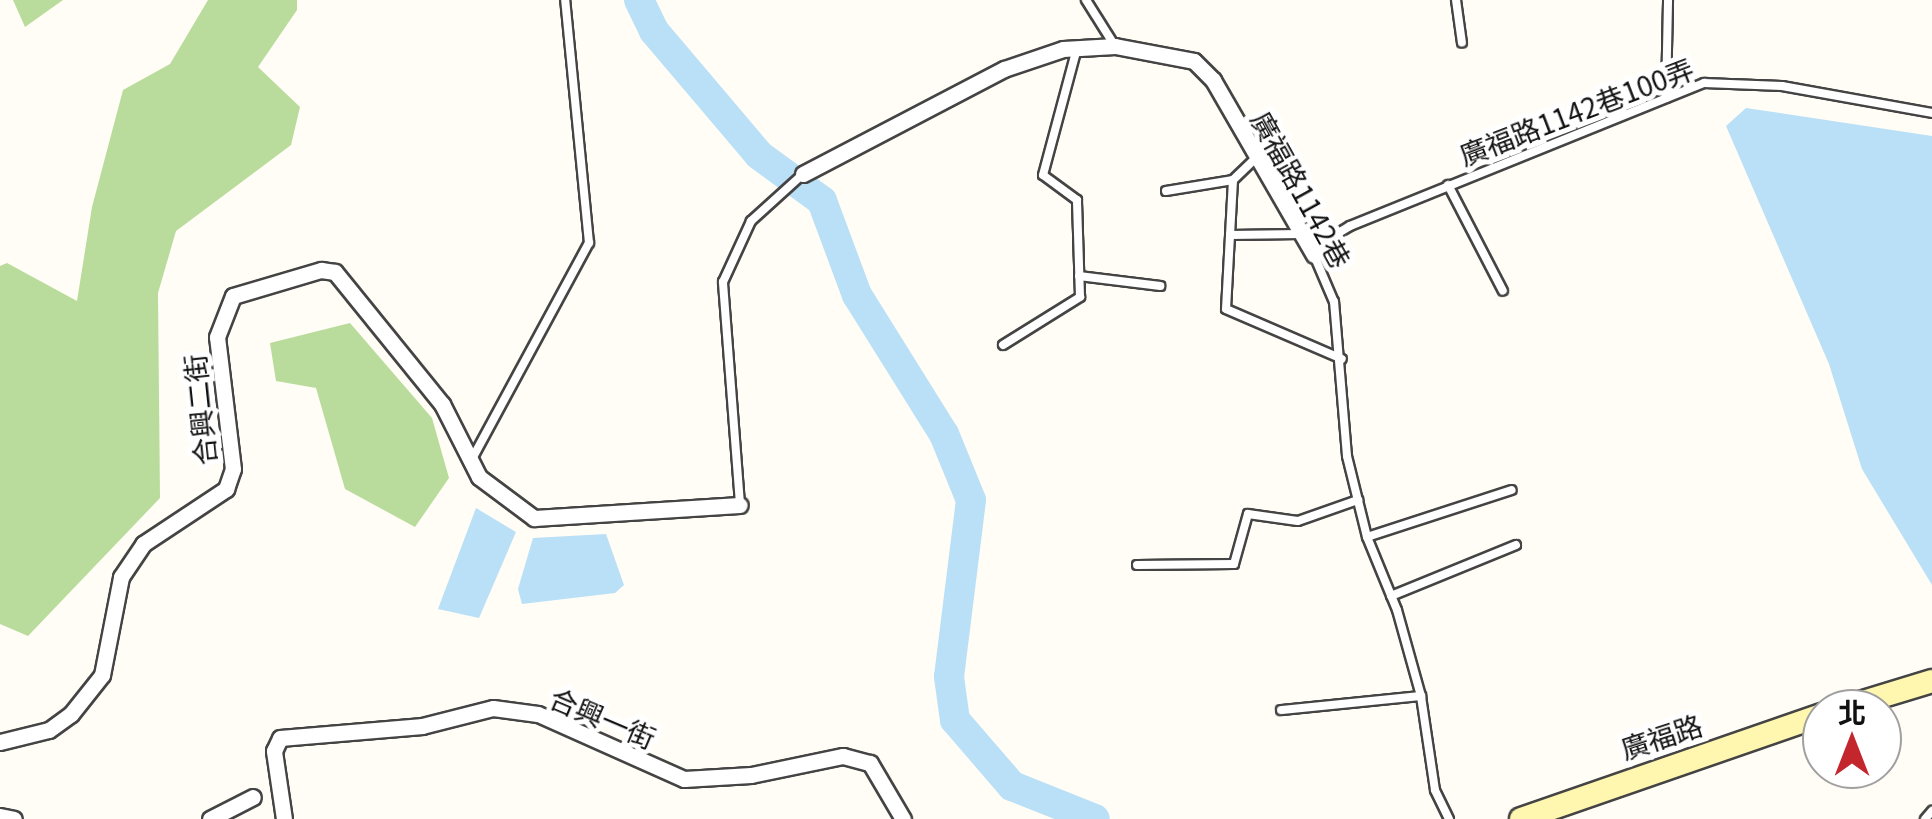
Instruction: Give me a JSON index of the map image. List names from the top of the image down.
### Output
{
  "streets": {
    "street": [
      "廣福路1142巷",
      "合興二街",
      "合興一街",
      "廣福路"
    ],
    "lane": ["廣福路1142巷100弄"]
  },
  "crossings": [
    ["廣福路1142巷100弄", "廣福路1142巷"]
  ],
  "north": "top"
}
